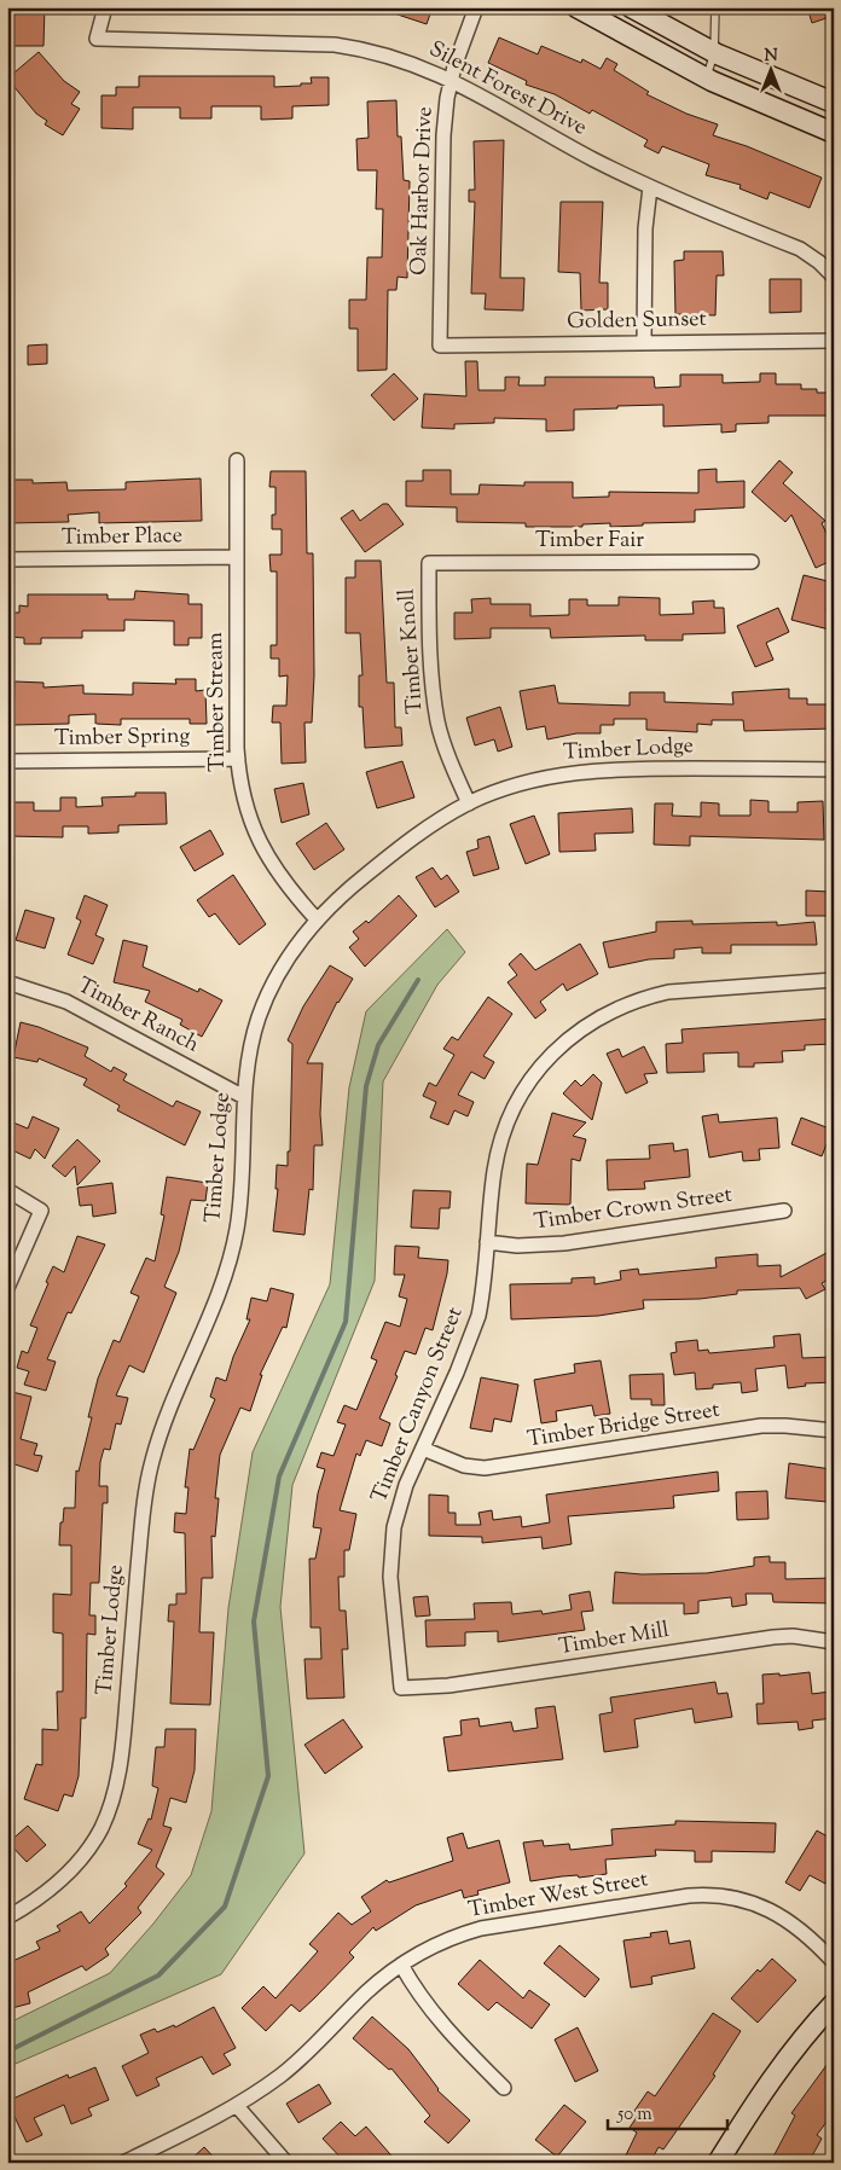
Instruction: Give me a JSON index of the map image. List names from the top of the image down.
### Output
{
  "streets": {
    "street": [
      "Silent Forest Drive",
      "Oak Harbor Drive",
      "Golden Sunset",
      "Timber Place",
      "Timber Fair",
      "Timber Knoll",
      "Timber Stream",
      "Timber Spring",
      "Timber Lodge",
      "Timber Ranch",
      "Timber Crown Street",
      "Timber Canyon Street",
      "Timber Bridge Street",
      "Timber Mill",
      "Timber West Street"
    ]
  },
  "crossings": [
    ["Silent Forest Drive", "Oak Harbor Drive"],
    ["Oak Harbor Drive", "Golden Sunset"],
    ["Timber Place", "Timber Stream"],
    ["Timber Fair", "Timber Knoll"],
    ["Timber Knoll", "Timber Lodge"],
    ["Timber Stream", "Timber Spring"],
    ["Timber Stream", "Timber Lodge"],
    ["Timber Lodge", "Timber Ranch"],
    ["Timber Crown Street", "Timber Canyon Street"],
    ["Timber Canyon Street", "Timber Bridge Street"],
    ["Timber Canyon Street", "Timber Mill"]
  ],
  "scale_bar": "50 m",
  "north": "top"
}
